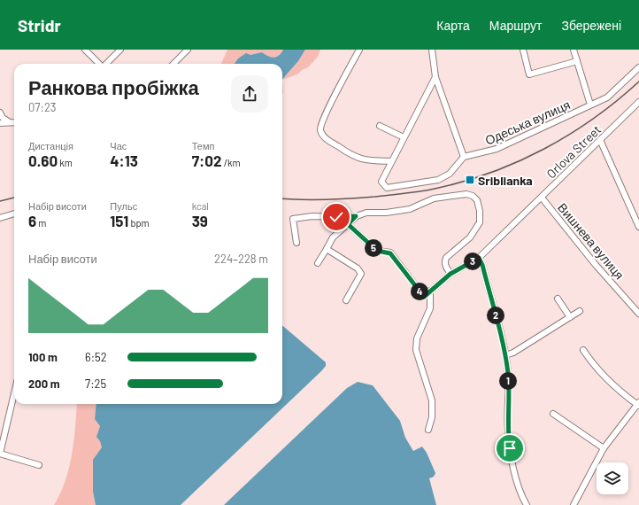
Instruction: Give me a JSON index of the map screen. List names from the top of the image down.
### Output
{
  "streets": {
    "street": ["Одеська вулиця", "Orlova Street", "Вишнева вулиця"]
  },
  "crossings": [
    ["Orlova Street", "Вишнева вулиця"]
  ],
  "places": {
    "transit": ["Sriblianka"]
  },
  "page": {
    "header": "Stridr",
    "nav": ["Карта", "Маршрут", "Збережені"],
    "heading": ["Ранкова пробіжка", "07:23"],
    "stats": [
      ["Дистанція", "0.60 km"],
      ["Час", "4:13"],
      ["Темп", "7:02 /km"],
      ["Набір висоти", "6 m"],
      ["Пульс", "151 bpm"],
      ["kcal", "39"]
    ],
    "pins": [
      "5",
      "3",
      "4",
      "2",
      "1"
    ],
    "chart": ["Набір висоти", "224–228 m"],
    "list": [
      {
        "name": "100 m",
        "note": "6:52"
      },
      {
        "name": "200 m",
        "note": "7:25"
      }
    ]
  }
}
